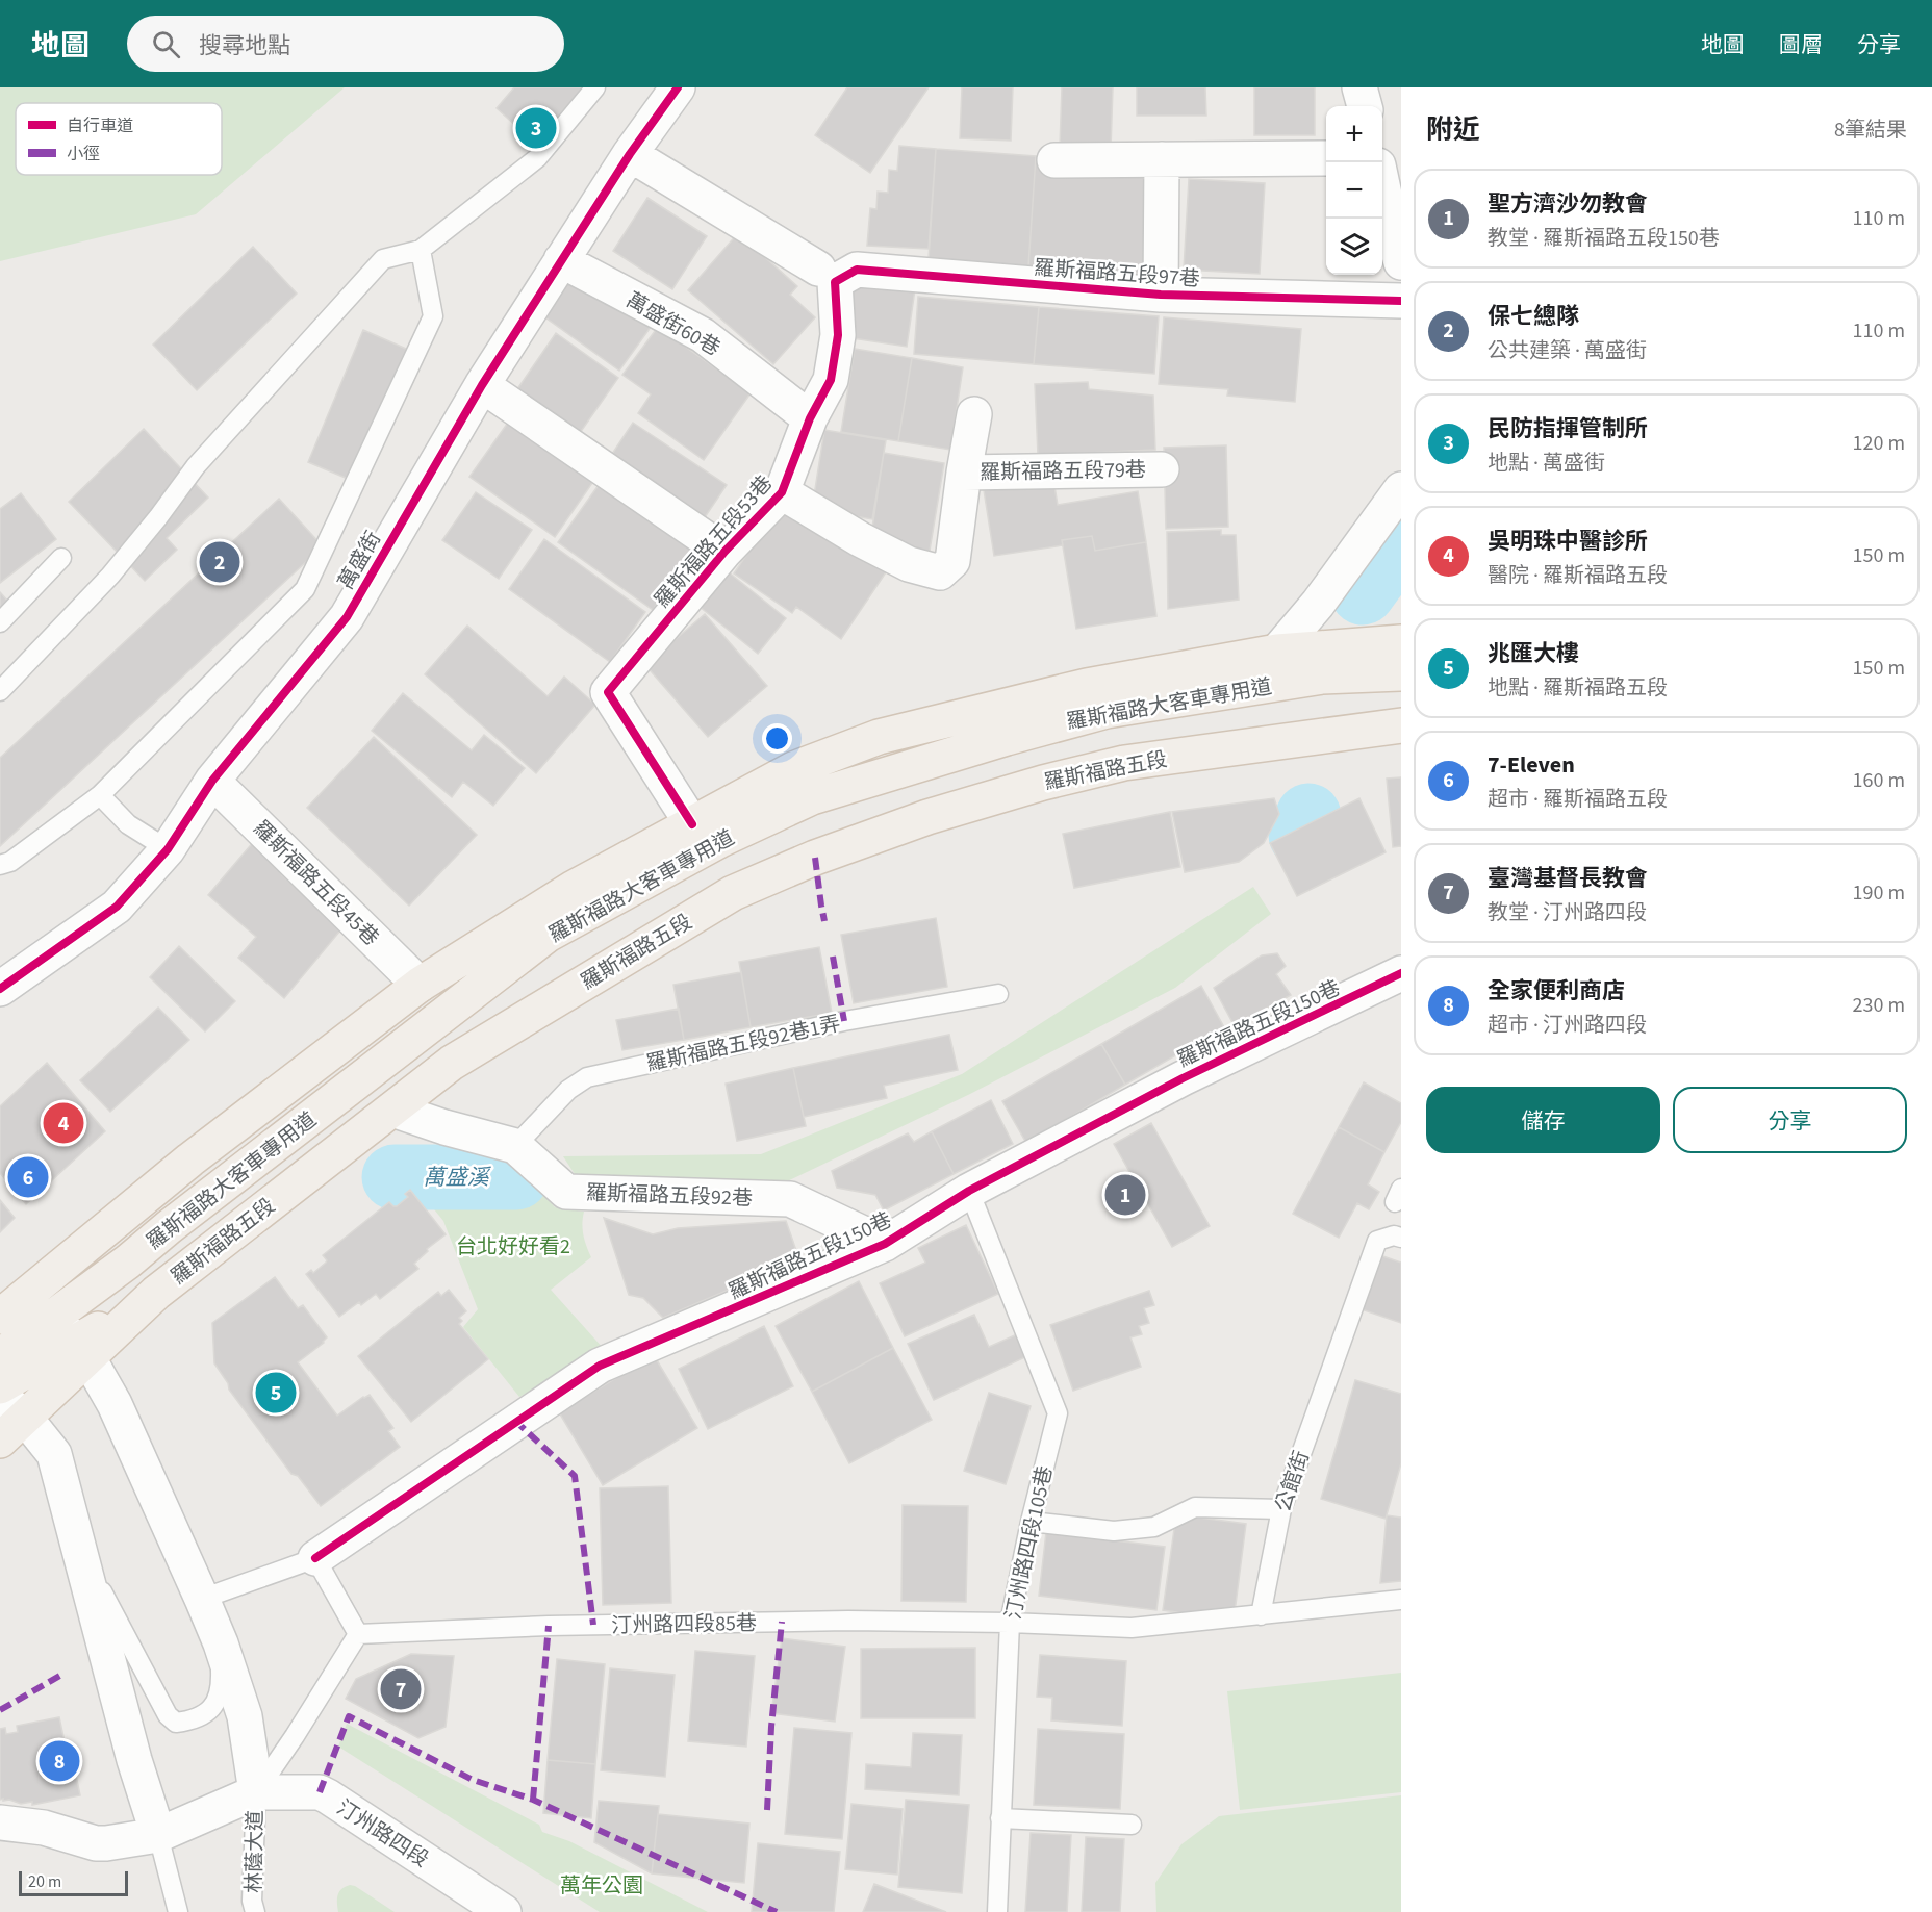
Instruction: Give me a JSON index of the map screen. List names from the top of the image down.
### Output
{
  "streets": {
    "main road": ["羅斯福路大客車專用道", "羅斯福路五段"],
    "street": [
      "羅斯福路五段97巷",
      "萬盛街60巷",
      "羅斯福路五段79巷",
      "羅斯福路五段53巷",
      "萬盛街",
      "羅斯福路五段45巷",
      "羅斯福路五段150巷",
      "羅斯福路五段92巷",
      "汀州路四段"
    ],
    "lane": [
      "羅斯福路五段92巷1弄",
      "公館街",
      "汀州路四段105巷",
      "汀州路四段85巷",
      "林蔭大道"
    ]
  },
  "crossings": [
    ["羅斯福路五段97巷", "羅斯福路五段53巷"],
    ["萬盛街60巷", "羅斯福路五段53巷"],
    ["萬盛街60巷", "萬盛街"],
    ["羅斯福路五段79巷", "羅斯福路五段53巷"],
    ["萬盛街", "羅斯福路五段45巷"],
    ["羅斯福路五段", "羅斯福路五段92巷"],
    ["羅斯福路五段150巷", "羅斯福路五段92巷"],
    ["羅斯福路五段150巷", "汀州路四段105巷"],
    ["羅斯福路五段92巷1弄", "羅斯福路五段92巷"],
    ["公館街", "汀州路四段85巷"],
    ["汀州路四段105巷", "汀州路四段85巷"],
    ["汀州路四段", "林蔭大道"]
  ],
  "water": ["萬盛溪"],
  "parks": ["台北好好看2", "萬年公園"],
  "legend": ["自行車道", "小徑"],
  "scale_bar": "20 m",
  "page": {
    "header": "地圖",
    "search": "搜尋地點",
    "nav": ["地圖", "圖層", "分享"],
    "heading": ["附近", "8筆結果"],
    "pins": [
      "3",
      "2",
      "4",
      "6",
      "1",
      "5",
      "7",
      "8"
    ],
    "map_buttons": ["+", "−"],
    "list": [
      {
        "mark": "1",
        "name": "聖方濟沙勿教會",
        "note": "教堂 · 羅斯福路五段150巷",
        "value": "110 m"
      },
      {
        "mark": "2",
        "name": "保七總隊",
        "note": "公共建築 · 萬盛街",
        "value": "110 m"
      },
      {
        "mark": "3",
        "name": "民防指揮管制所",
        "note": "地點 · 萬盛街",
        "value": "120 m"
      },
      {
        "mark": "4",
        "name": "吳明珠中醫診所",
        "note": "醫院 · 羅斯福路五段",
        "value": "150 m"
      },
      {
        "mark": "5",
        "name": "兆匯大樓",
        "note": "地點 · 羅斯福路五段",
        "value": "150 m"
      },
      {
        "mark": "6",
        "name": "7-Eleven",
        "note": "超市 · 羅斯福路五段",
        "value": "160 m"
      },
      {
        "mark": "7",
        "name": "臺灣基督長教會",
        "note": "教堂 · 汀州路四段",
        "value": "190 m"
      },
      {
        "mark": "8",
        "name": "全家便利商店",
        "note": "超市 · 汀州路四段",
        "value": "230 m"
      }
    ],
    "buttons": ["儲存", "分享"],
    "scale": "20 m"
  }
}
